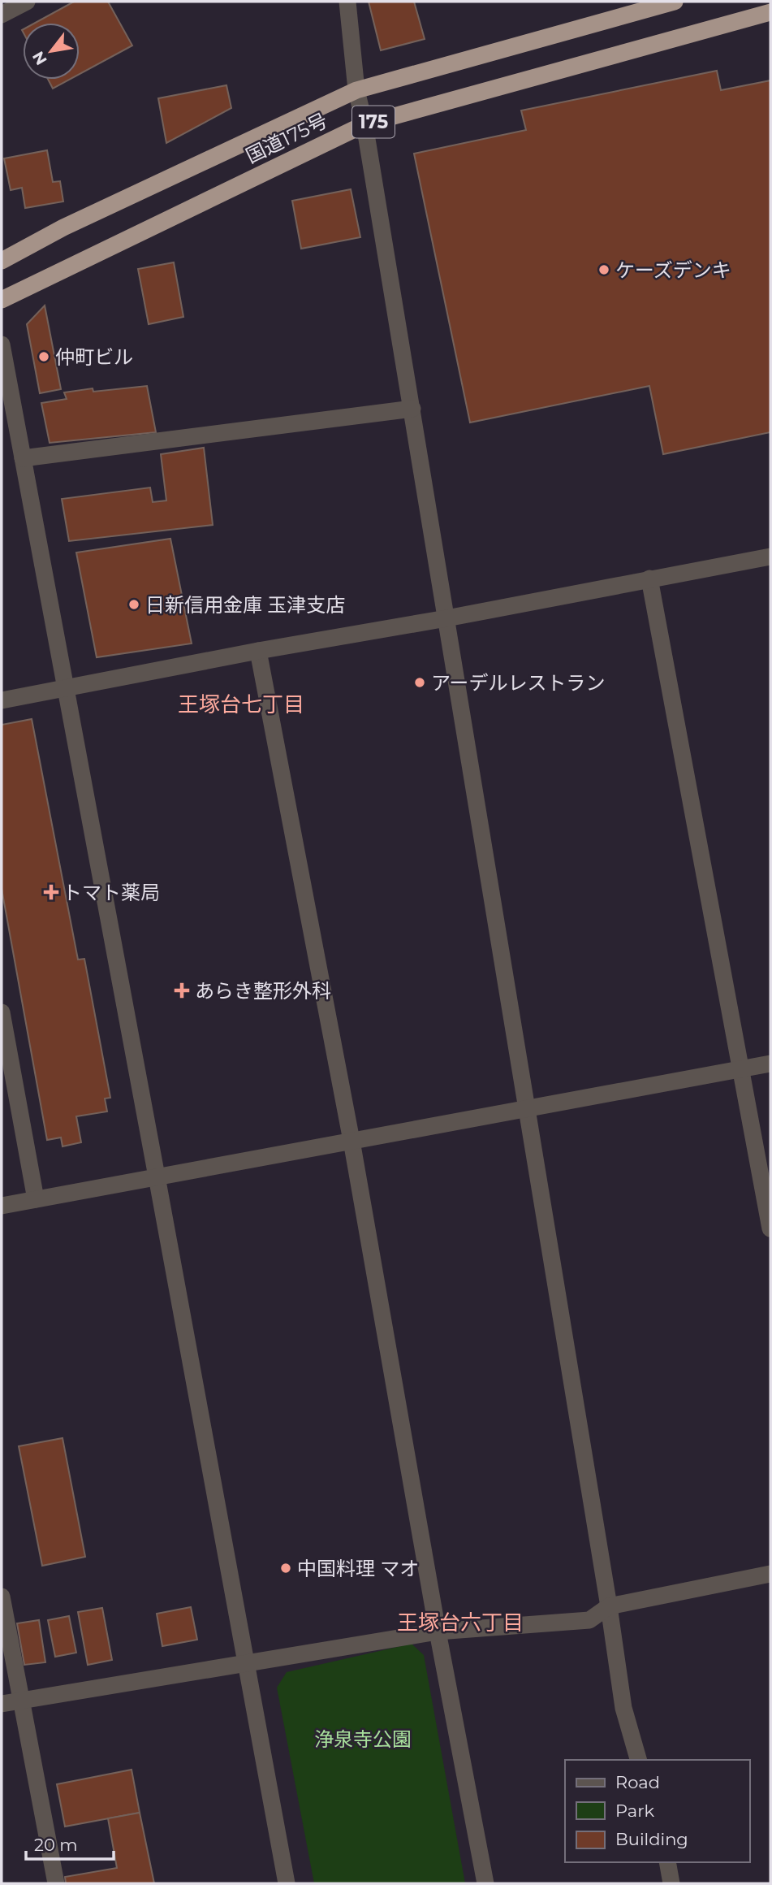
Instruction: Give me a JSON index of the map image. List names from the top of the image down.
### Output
{
  "streets": {
    "highway": ["175", "国道175号"]
  },
  "districts": ["王塚台七丁目", "王塚台六丁目"],
  "parks": ["浄泉寺公園"],
  "places": {
    "other": [
      "ケーズデンキ",
      "仲町ビル",
      "日新信用金庫 玉津支店",
      "アーデルレストラン",
      "中国料理 マオ"
    ],
    "health": ["トマト薬局", "あらき整形外科"]
  },
  "legend": ["Road", "Park", "Building"],
  "scale_bar": "20 m",
  "north": "bottom left"
}
